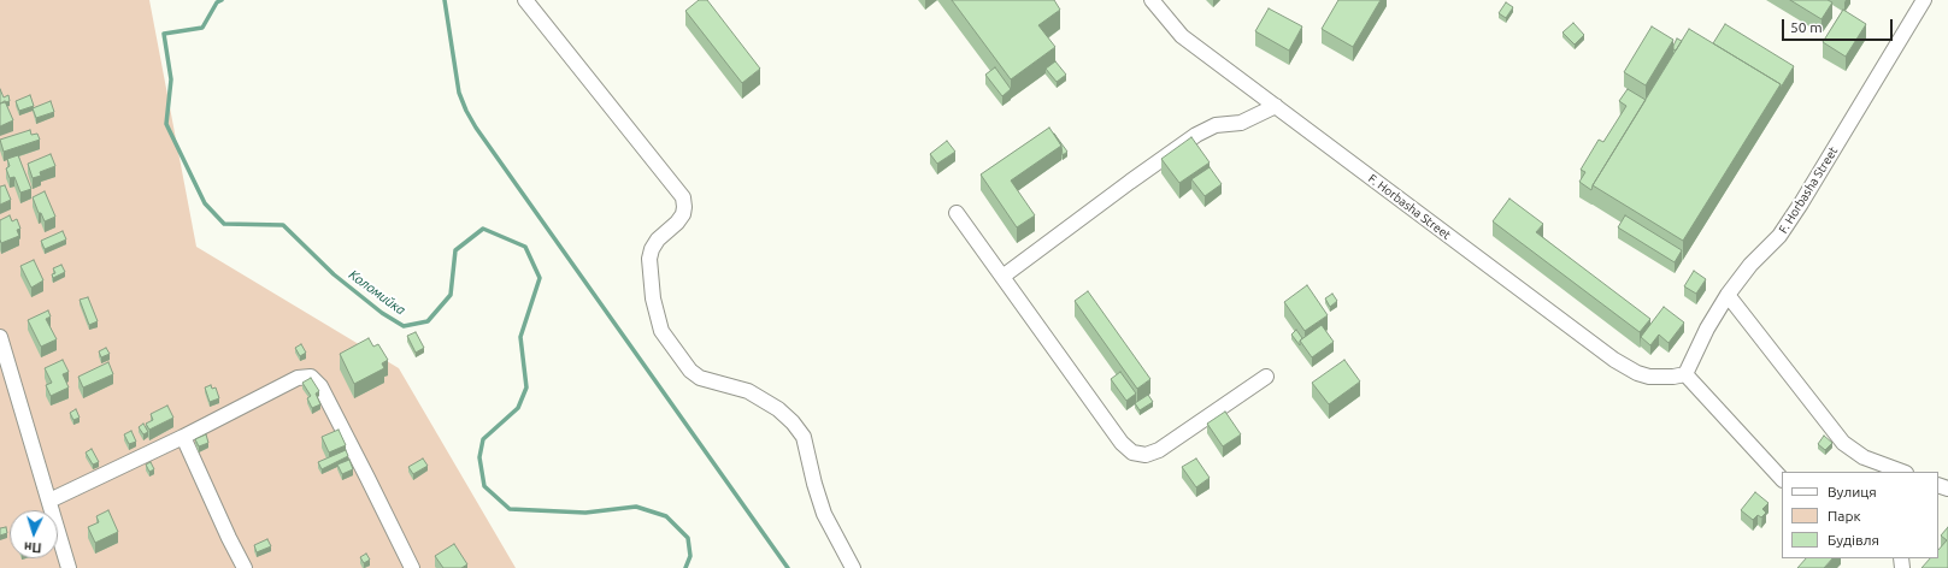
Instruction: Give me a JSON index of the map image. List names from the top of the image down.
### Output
{
  "streets": {
    "street": ["F. Horbasha Street"]
  },
  "water": ["Коломийка"],
  "legend": ["Вулиця", "Парк", "Будівля"],
  "scale_bar": "50 m",
  "north": "bottom"
}
